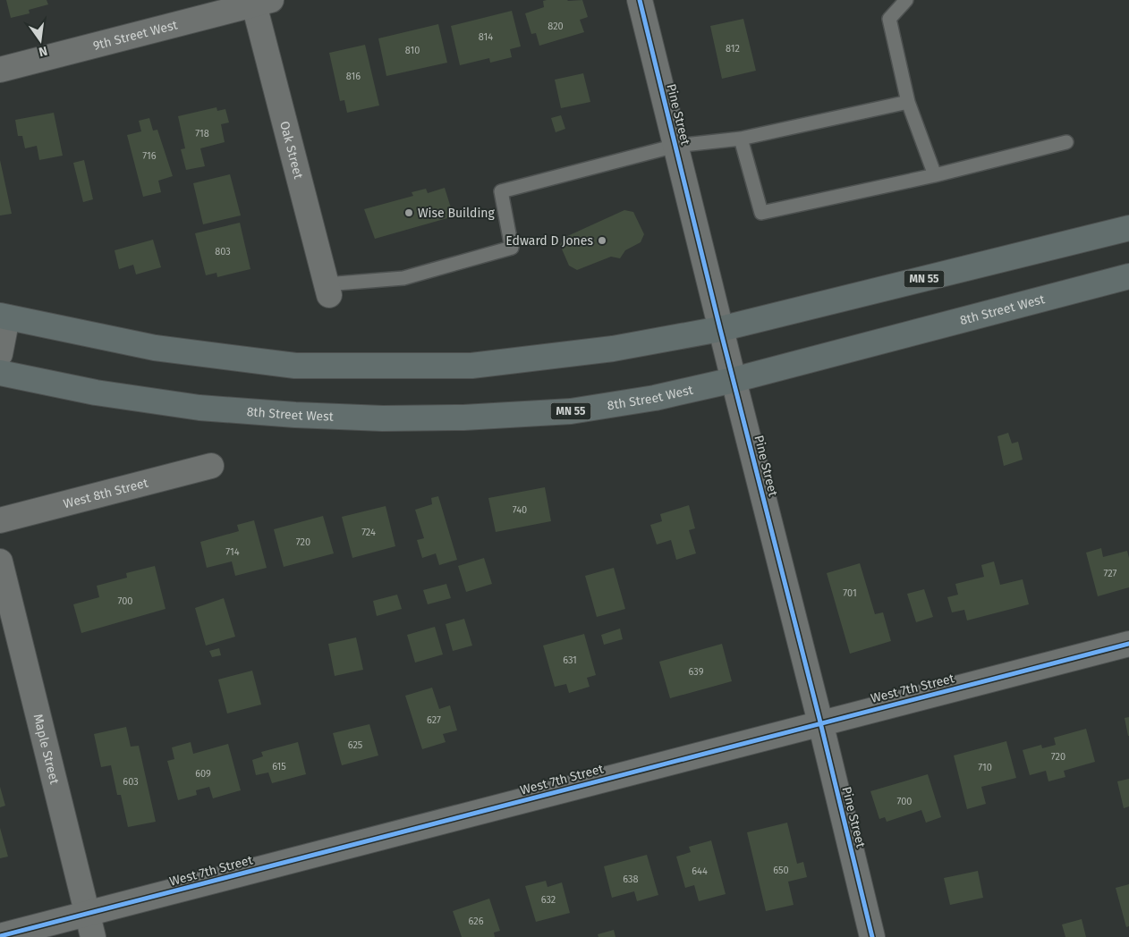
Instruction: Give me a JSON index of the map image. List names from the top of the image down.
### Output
{
  "streets": {
    "highway": ["MN 55", "8th Street West"],
    "street": [
      "9th Street West",
      "Pine Street",
      "Oak Street",
      "West 8th Street",
      "West 7th Street",
      "Maple Street"
    ]
  },
  "crossings": [
    ["9th Street West", "Oak Street"],
    ["Pine Street", "MN 55"],
    ["Pine Street", "8th Street West"],
    ["Pine Street", "West 7th Street"],
    ["West 7th Street", "Maple Street"]
  ],
  "places": ["Wise Building", "Edward D Jones"],
  "house_numbers": [
    "820",
    "814",
    "812",
    "810",
    "816",
    "718",
    "716",
    "803",
    "740",
    "724",
    "720",
    "714",
    "727",
    "701",
    "700",
    "631",
    "639",
    "627",
    "625",
    "720",
    "615",
    "710",
    "609",
    "603",
    "700",
    "650",
    "644",
    "638",
    "632",
    "626"
  ],
  "north": "bottom"
}
